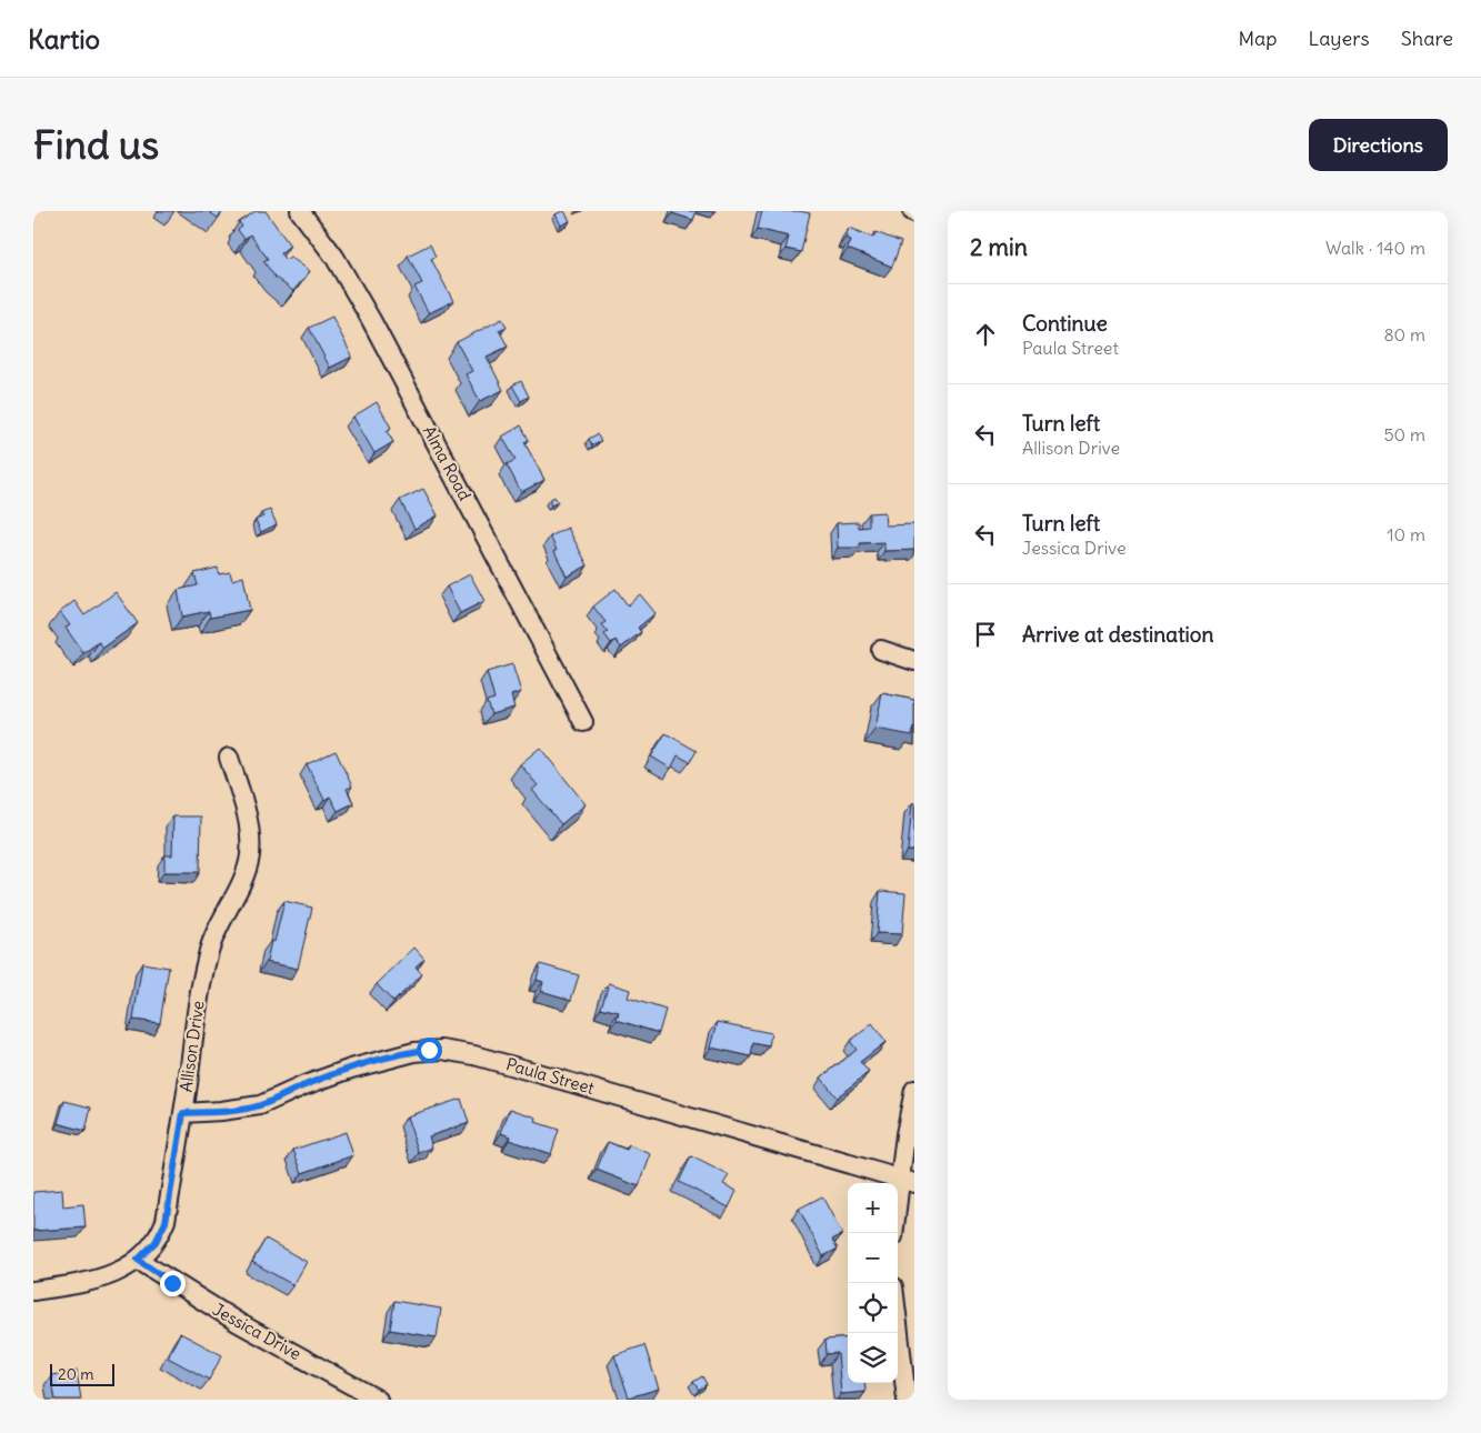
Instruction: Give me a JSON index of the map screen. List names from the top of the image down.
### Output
{
  "streets": {
    "street": [
      "Alma Road",
      "Allison Drive",
      "Paula Street",
      "Jessica Drive"
    ]
  },
  "crossings": [
    ["Allison Drive", "Paula Street"],
    ["Allison Drive", "Jessica Drive"]
  ],
  "scale_bar": "20 m",
  "page": {
    "header": "Kartio",
    "nav": ["Map", "Layers", "Share"],
    "buttons": "Directions",
    "title": "Find us",
    "heading": ["2 min", "Walk · 140 m"],
    "list": [
      ["Continue", "Paula Street", "80 m"],
      ["Turn left", "Allison Drive", "50 m"],
      ["Turn left", "Jessica Drive", "10 m"],
      "Arrive at destination"
    ],
    "map_buttons": ["+", "−"],
    "scale": "20 m"
  }
}
